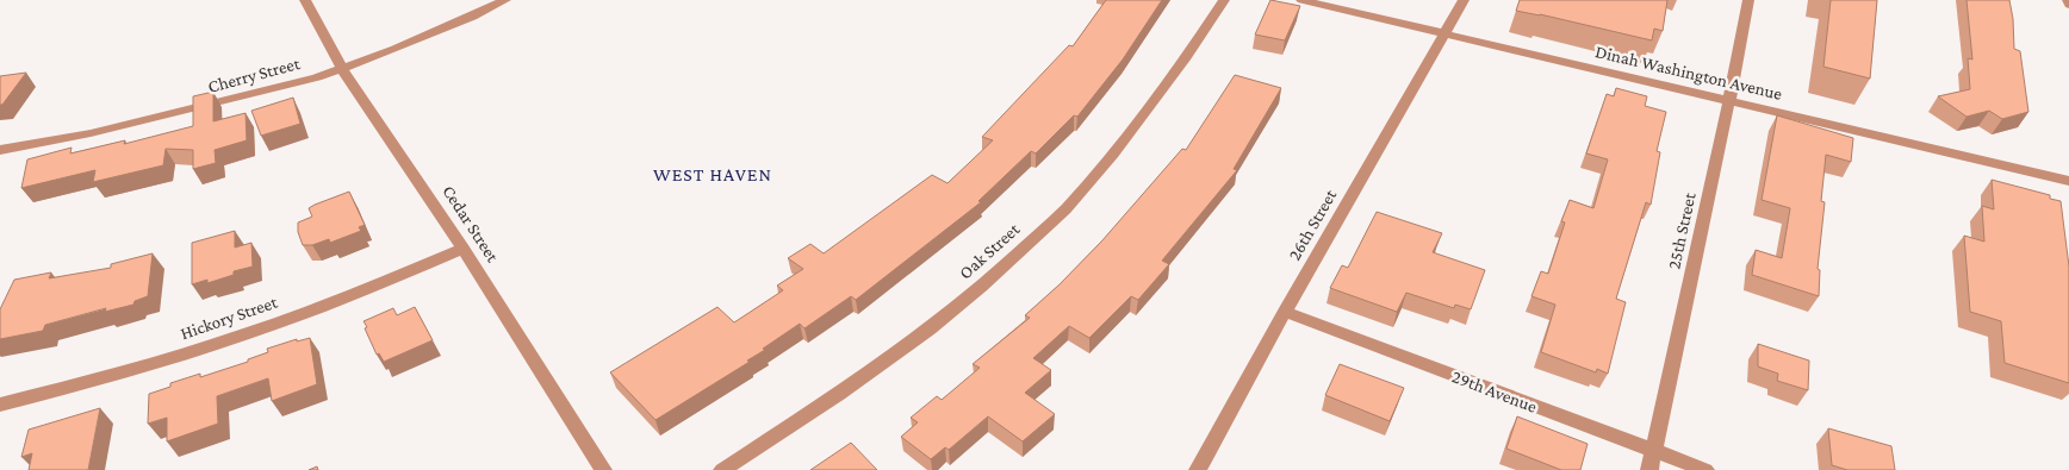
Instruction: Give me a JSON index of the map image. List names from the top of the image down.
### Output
{
  "streets": {
    "street": [
      "Dinah Washington Avenue",
      "Cherry Street",
      "Cedar Street",
      "26th Street",
      "25th Street",
      "Oak Street",
      "Hickory Street",
      "29th Avenue"
    ]
  },
  "crossings": [
    ["Dinah Washington Avenue", "26th Street"],
    ["Dinah Washington Avenue", "25th Street"],
    ["Cherry Street", "Cedar Street"],
    ["Cedar Street", "Hickory Street"],
    ["26th Street", "29th Avenue"],
    ["25th Street", "29th Avenue"]
  ],
  "districts": ["WEST HAVEN"]
}
